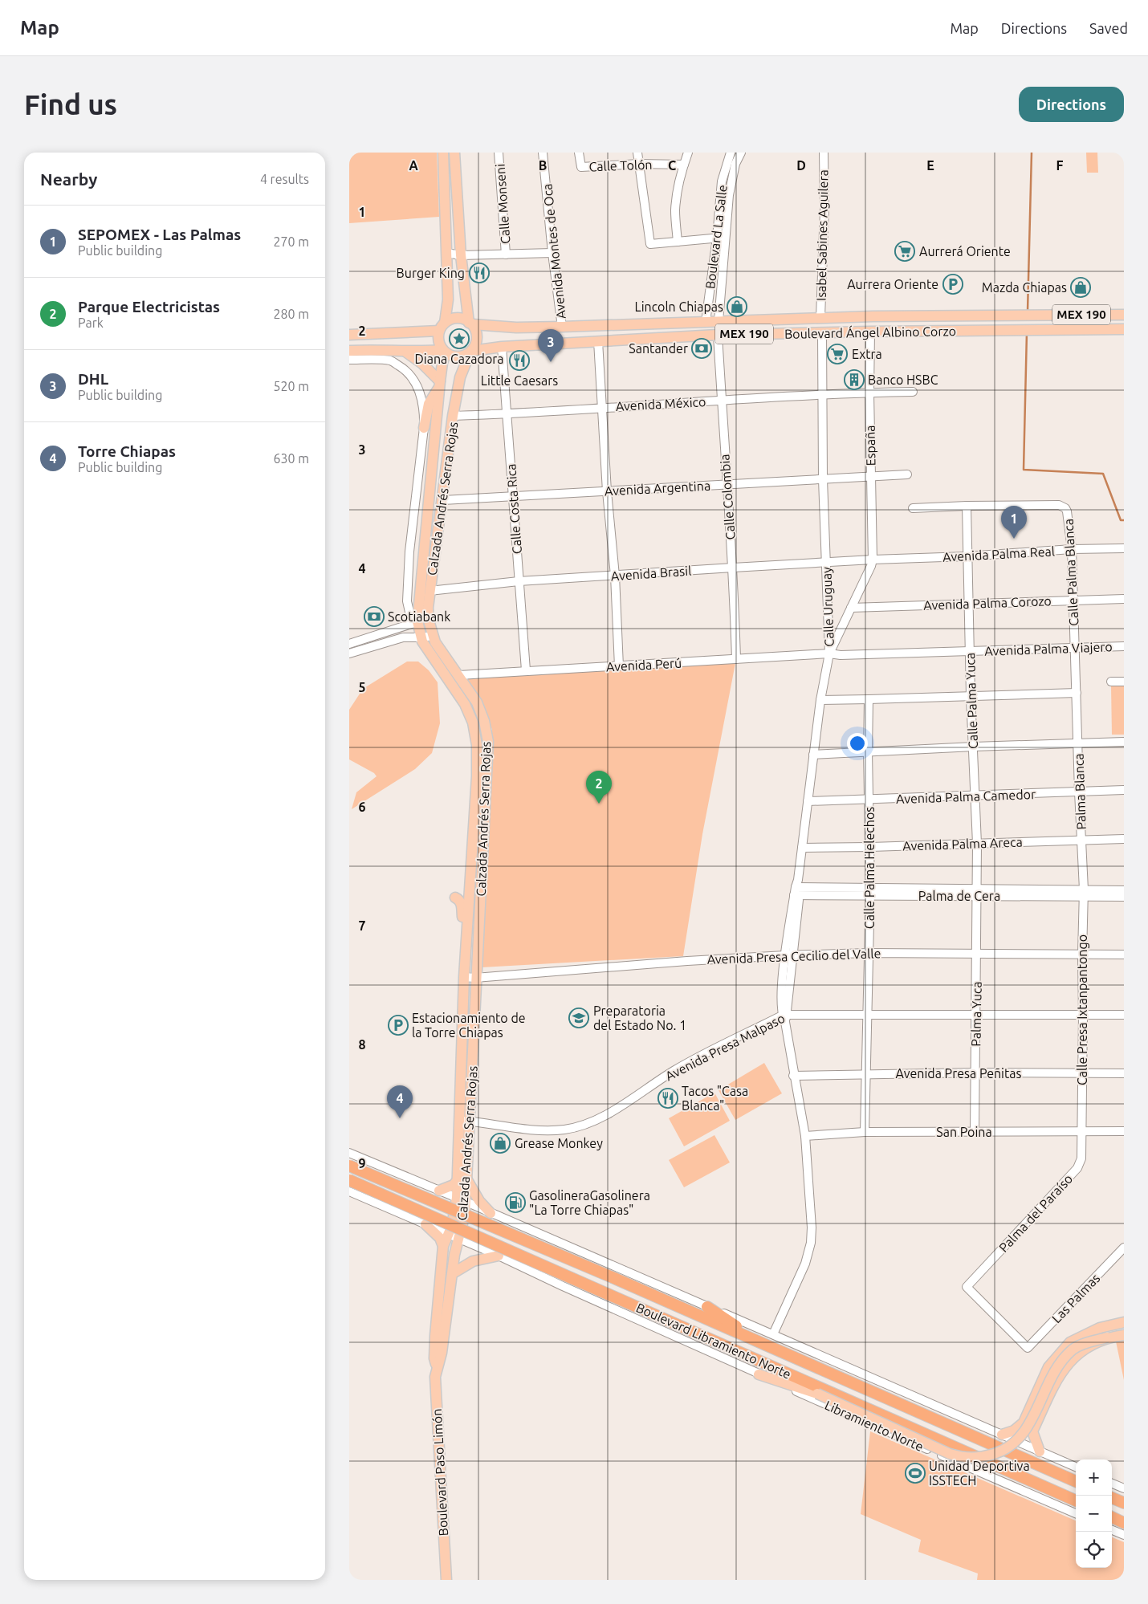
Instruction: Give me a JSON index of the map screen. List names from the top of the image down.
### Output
{
  "streets": {
    "highway": ["Boulevard Libramiento Norte"],
    "main road": [
      "MEX 190",
      "Boulevard Ángel Albino Corzo",
      "Calzada Andrés Serra Rojas",
      "Boulevard Paso Limón"
    ],
    "street": [
      "Calle Tolón",
      "Calle Monseni",
      "Isabel Sabines Aguilera",
      "Boulevard La Salle",
      "Avenida Montes de Oca",
      "Avenida México",
      "España",
      "Avenida Argentina",
      "Calle Colombia",
      "Calle Costa Rica",
      "Avenida Palma Real",
      "Calle Palma Blanca",
      "Avenida Brasil",
      "Avenida Palma Corozo",
      "Calle Uruguay",
      "Avenida Palma Viajero",
      "Avenida Perú",
      "Calle Palma Yuca",
      "Palma Blanca",
      "Avenida Palma Camedor",
      "Avenida Palma Areca",
      "Calle Palma Helechos",
      "Palma de Cera",
      "Avenida Presa Cecilio del Valle",
      "Calle Presa Ixtanpantongo",
      "Palma Yuca",
      "Avenida Presa Malpaso",
      "Avenida Presa Peñitas",
      "San Poina",
      "Palma del Paraíso",
      "Las Palmas",
      "Libramiento Norte"
    ]
  },
  "crossings": [
    ["Isabel Sabines Aguilera", "Boulevard Ángel Albino Corzo"],
    ["Boulevard La Salle", "Boulevard Ángel Albino Corzo"],
    ["Avenida Montes de Oca", "Boulevard Ángel Albino Corzo"],
    ["MEX 190", "Boulevard Ángel Albino Corzo"],
    ["MEX 190", "Calzada Andrés Serra Rojas"],
    ["Boulevard Ángel Albino Corzo", "España"],
    ["Boulevard Ángel Albino Corzo", "Calle Colombia"],
    ["Boulevard Ángel Albino Corzo", "Calzada Andrés Serra Rojas"],
    ["Boulevard Ángel Albino Corzo", "Calle Costa Rica"],
    ["Boulevard Ángel Albino Corzo", "Calle Uruguay"],
    ["Avenida México", "España"],
    ["Avenida México", "Calle Colombia"],
    ["Avenida México", "Calzada Andrés Serra Rojas"],
    ["Avenida México", "Calle Costa Rica"],
    ["Avenida México", "Calle Uruguay"],
    ["España", "Avenida Argentina"],
    ["España", "Avenida Palma Real"],
    ["España", "Avenida Brasil"],
    ["Avenida Argentina", "Calle Colombia"],
    ["Avenida Argentina", "Calzada Andrés Serra Rojas"],
    ["Avenida Argentina", "Calle Costa Rica"],
    ["Avenida Argentina", "Calle Uruguay"],
    ["Calle Colombia", "Avenida Brasil"],
    ["Calle Colombia", "Avenida Perú"],
    ["Calzada Andrés Serra Rojas", "Avenida Brasil"],
    ["Calzada Andrés Serra Rojas", "Avenida Perú"],
    ["Calzada Andrés Serra Rojas", "Avenida Presa Cecilio del Valle"],
    ["Calzada Andrés Serra Rojas", "Avenida Presa Malpaso"],
    ["Calzada Andrés Serra Rojas", "Libramiento Norte"],
    ["Calzada Andrés Serra Rojas", "Boulevard Paso Limón"],
    ["Calle Costa Rica", "Avenida Brasil"],
    ["Calle Costa Rica", "Avenida Perú"],
    ["Avenida Palma Real", "Calle Palma Blanca"],
    ["Avenida Palma Real", "Avenida Brasil"],
    ["Avenida Palma Real", "Calle Palma Yuca"],
    ["Calle Palma Blanca", "Avenida Palma Corozo"],
    ["Calle Palma Blanca", "Avenida Palma Viajero"],
    ["Calle Palma Blanca", "Calle Palma Yuca"],
    ["Calle Palma Blanca", "Palma Blanca"],
    ["Avenida Brasil", "Calle Uruguay"],
    ["Avenida Palma Corozo", "Calle Palma Yuca"],
    ["Calle Uruguay", "Avenida Palma Viajero"],
    ["Calle Uruguay", "Avenida Perú"],
    ["Calle Uruguay", "Avenida Palma Camedor"],
    ["Calle Uruguay", "Avenida Palma Areca"],
    ["Calle Uruguay", "Palma de Cera"],
    ["Calle Uruguay", "Avenida Presa Cecilio del Valle"],
    ["Calle Uruguay", "Avenida Presa Malpaso"],
    ["Calle Uruguay", "Avenida Presa Peñitas"],
    ["Calle Uruguay", "San Poina"],
    ["Avenida Palma Viajero", "Avenida Perú"],
    ["Avenida Palma Viajero", "Calle Palma Yuca"],
    ["Calle Palma Yuca", "Avenida Palma Camedor"],
    ["Calle Palma Yuca", "Avenida Palma Areca"],
    ["Calle Palma Yuca", "Palma de Cera"],
    ["Calle Palma Yuca", "Palma Yuca"],
    ["Palma Blanca", "Avenida Palma Camedor"],
    ["Palma Blanca", "Avenida Palma Areca"],
    ["Palma Blanca", "Palma de Cera"],
    ["Palma Blanca", "Calle Presa Ixtanpantongo"],
    ["Avenida Palma Camedor", "Calle Palma Helechos"],
    ["Avenida Palma Areca", "Calle Palma Helechos"],
    ["Calle Palma Helechos", "Palma de Cera"],
    ["Calle Palma Helechos", "Avenida Presa Cecilio del Valle"],
    ["Calle Palma Helechos", "Avenida Presa Malpaso"],
    ["Calle Palma Helechos", "Avenida Presa Peñitas"],
    ["Calle Palma Helechos", "San Poina"],
    ["Palma de Cera", "Calle Presa Ixtanpantongo"],
    ["Palma de Cera", "Palma Yuca"],
    ["Avenida Presa Cecilio del Valle", "Calle Presa Ixtanpantongo"],
    ["Avenida Presa Cecilio del Valle", "Palma Yuca"],
    ["Calle Presa Ixtanpantongo", "Avenida Presa Malpaso"],
    ["Calle Presa Ixtanpantongo", "Avenida Presa Peñitas"],
    ["Calle Presa Ixtanpantongo", "San Poina"],
    ["Calle Presa Ixtanpantongo", "Palma del Paraíso"],
    ["Palma Yuca", "Avenida Presa Malpaso"],
    ["Palma Yuca", "Avenida Presa Peñitas"],
    ["Palma Yuca", "San Poina"],
    ["San Poina", "Palma del Paraíso"],
    ["Palma del Paraíso", "Las Palmas"],
    ["Libramiento Norte", "Boulevard Paso Limón"]
  ],
  "places": {
    "supermarket": ["Aurrerá Oriente", "Extra"],
    "restaurant": ["Burger King", "Little Caesars", "Tacos \"Casa Blanca\""],
    "parking": ["Aurrera Oriente", "Estacionamiento de la Torre Chiapas"],
    "shop": ["Mazda Chiapas", "Lincoln Chiapas", "Grease Monkey"],
    "place": ["Diana Cazadora"],
    "bank": ["Santander", "Scotiabank"],
    "building": ["Banco HSBC"],
    "school or university": ["Preparatoria del Estado No. 1"],
    "fuel station": ["GasolineraGasolinera \"La Torre Chiapas\""],
    "sports": ["Unidad Deportiva ISSTECH"]
  },
  "page": {
    "header": "Map",
    "nav": ["Map", "Directions", "Saved"],
    "buttons": "Directions",
    "title": "Find us",
    "heading": ["Nearby", "4 results"],
    "list": [
      {
        "mark": "1",
        "name": "SEPOMEX - Las Palmas",
        "note": "Public building",
        "value": "270 m"
      },
      {
        "mark": "2",
        "name": "Parque Electricistas",
        "note": "Park",
        "value": "280 m"
      },
      {
        "mark": "3",
        "name": "DHL",
        "note": "Public building",
        "value": "520 m"
      },
      {
        "mark": "4",
        "name": "Torre Chiapas",
        "note": "Public building",
        "value": "630 m"
      }
    ],
    "pins": [
      "3",
      "1",
      "2",
      "4"
    ],
    "map_buttons": ["+", "−"]
  },
  "grid": {
    "columns": [
      "A",
      "B",
      "C",
      "D",
      "E",
      "F"
    ],
    "rows": [
      "1",
      "2",
      "3",
      "4",
      "5",
      "6",
      "7",
      "8",
      "9"
    ]
  }
}
